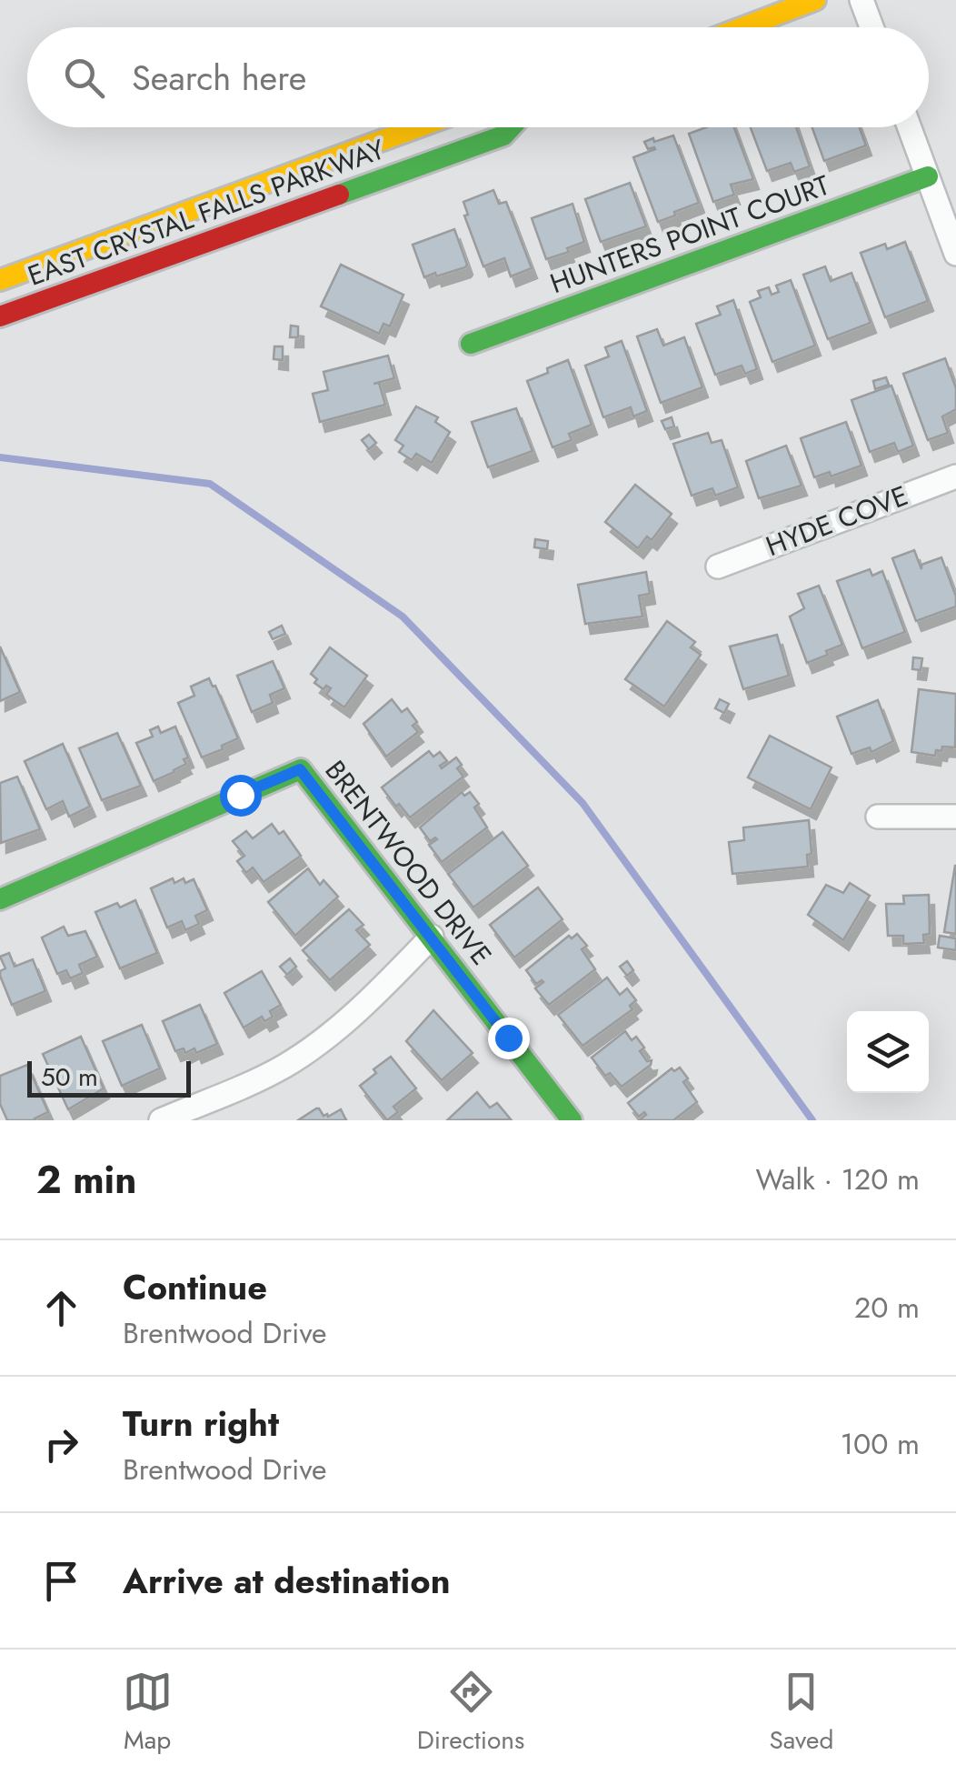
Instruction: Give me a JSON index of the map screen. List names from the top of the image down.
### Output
{
  "streets": {
    "street": [
      "EAST CRYSTAL FALLS PARKWAY",
      "HUNTERS POINT COURT",
      "HYDE COVE",
      "BRENTWOOD DRIVE"
    ]
  },
  "scale_bar": "50 m",
  "page": {
    "search": "Search here",
    "scale": "50 m",
    "heading": ["2 min", "Walk · 120 m"],
    "list": [
      ["Continue", "Brentwood Drive", "20 m"],
      ["Turn right", "Brentwood Drive", "100 m"],
      "Arrive at destination"
    ],
    "nav": ["Map", "Directions", "Saved"]
  }
}
